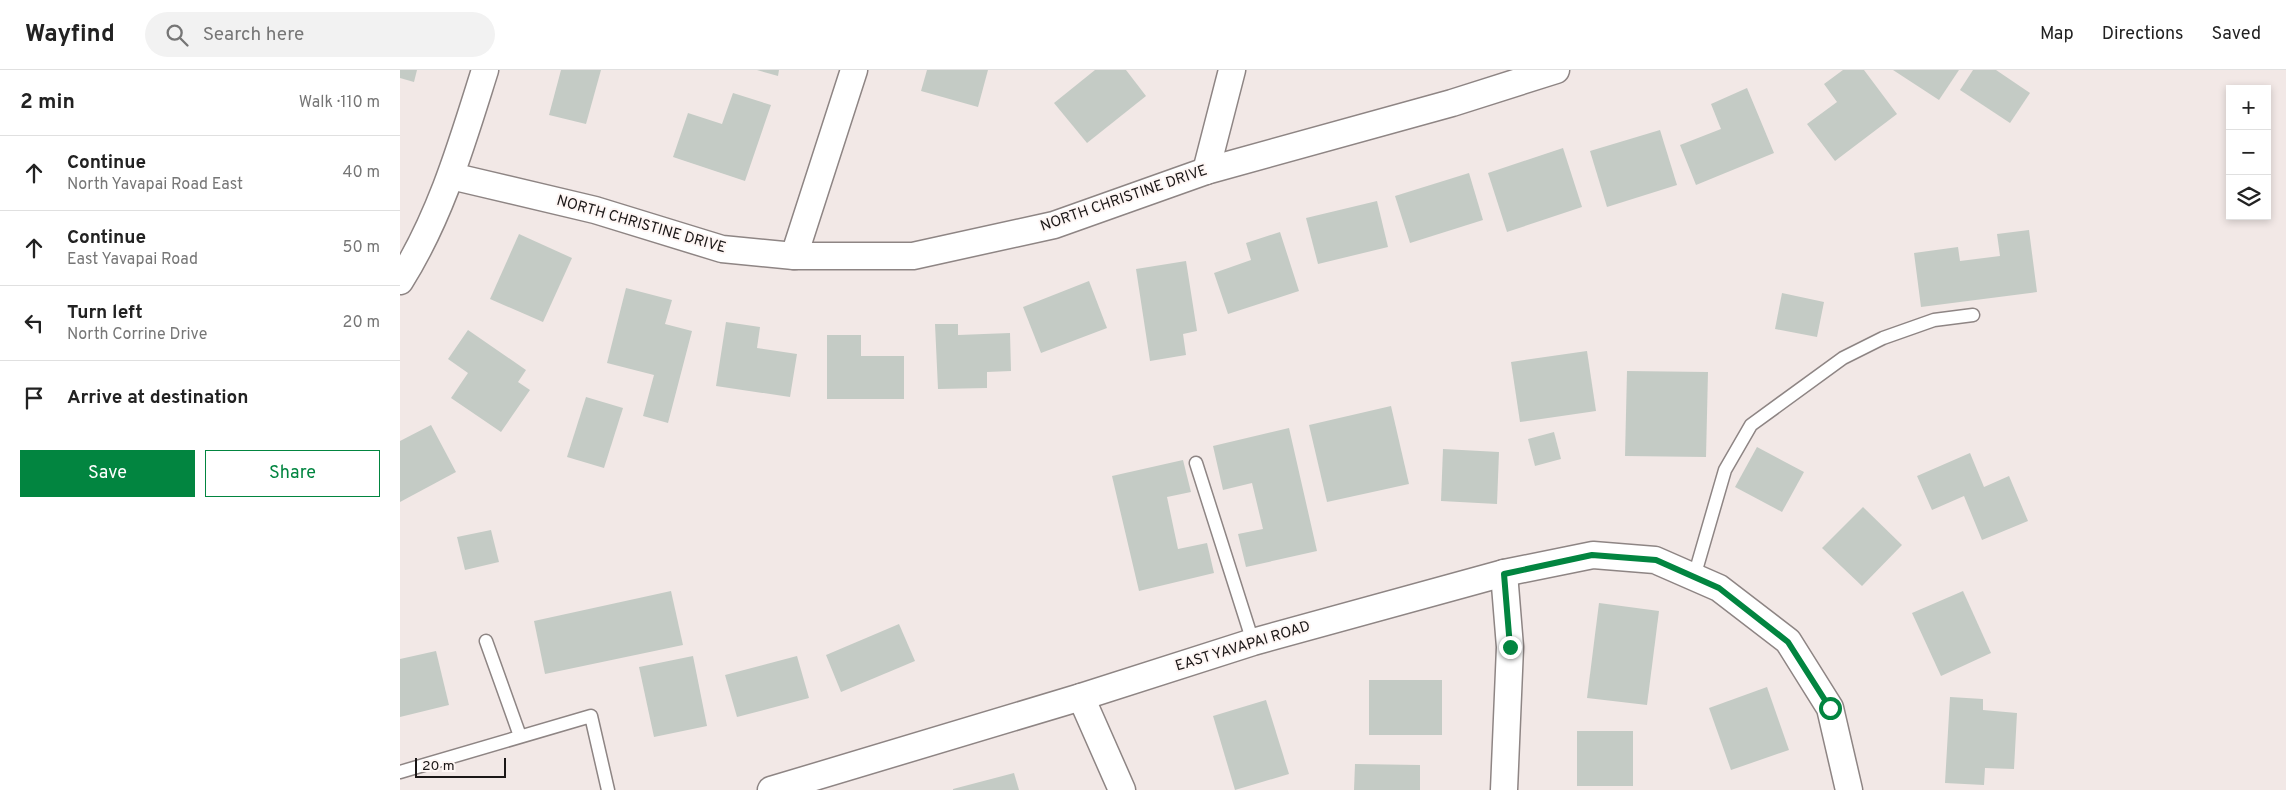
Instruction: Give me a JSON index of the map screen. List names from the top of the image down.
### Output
{
  "streets": {
    "street": ["NORTH CHRISTINE DRIVE", "EAST YAVAPAI ROAD"]
  },
  "scale_bar": "20 m",
  "page": {
    "header": "Wayfind",
    "search": "Search here",
    "nav": ["Map", "Directions", "Saved"],
    "heading": ["2 min", "Walk · 110 m"],
    "map_buttons": ["+", "−"],
    "list": [
      ["Continue", "North Yavapai Road East", "40 m"],
      ["Continue", "East Yavapai Road", "50 m"],
      ["Turn left", "North Corrine Drive", "20 m"],
      "Arrive at destination"
    ],
    "buttons": ["Save", "Share"],
    "scale": "20 m"
  }
}
